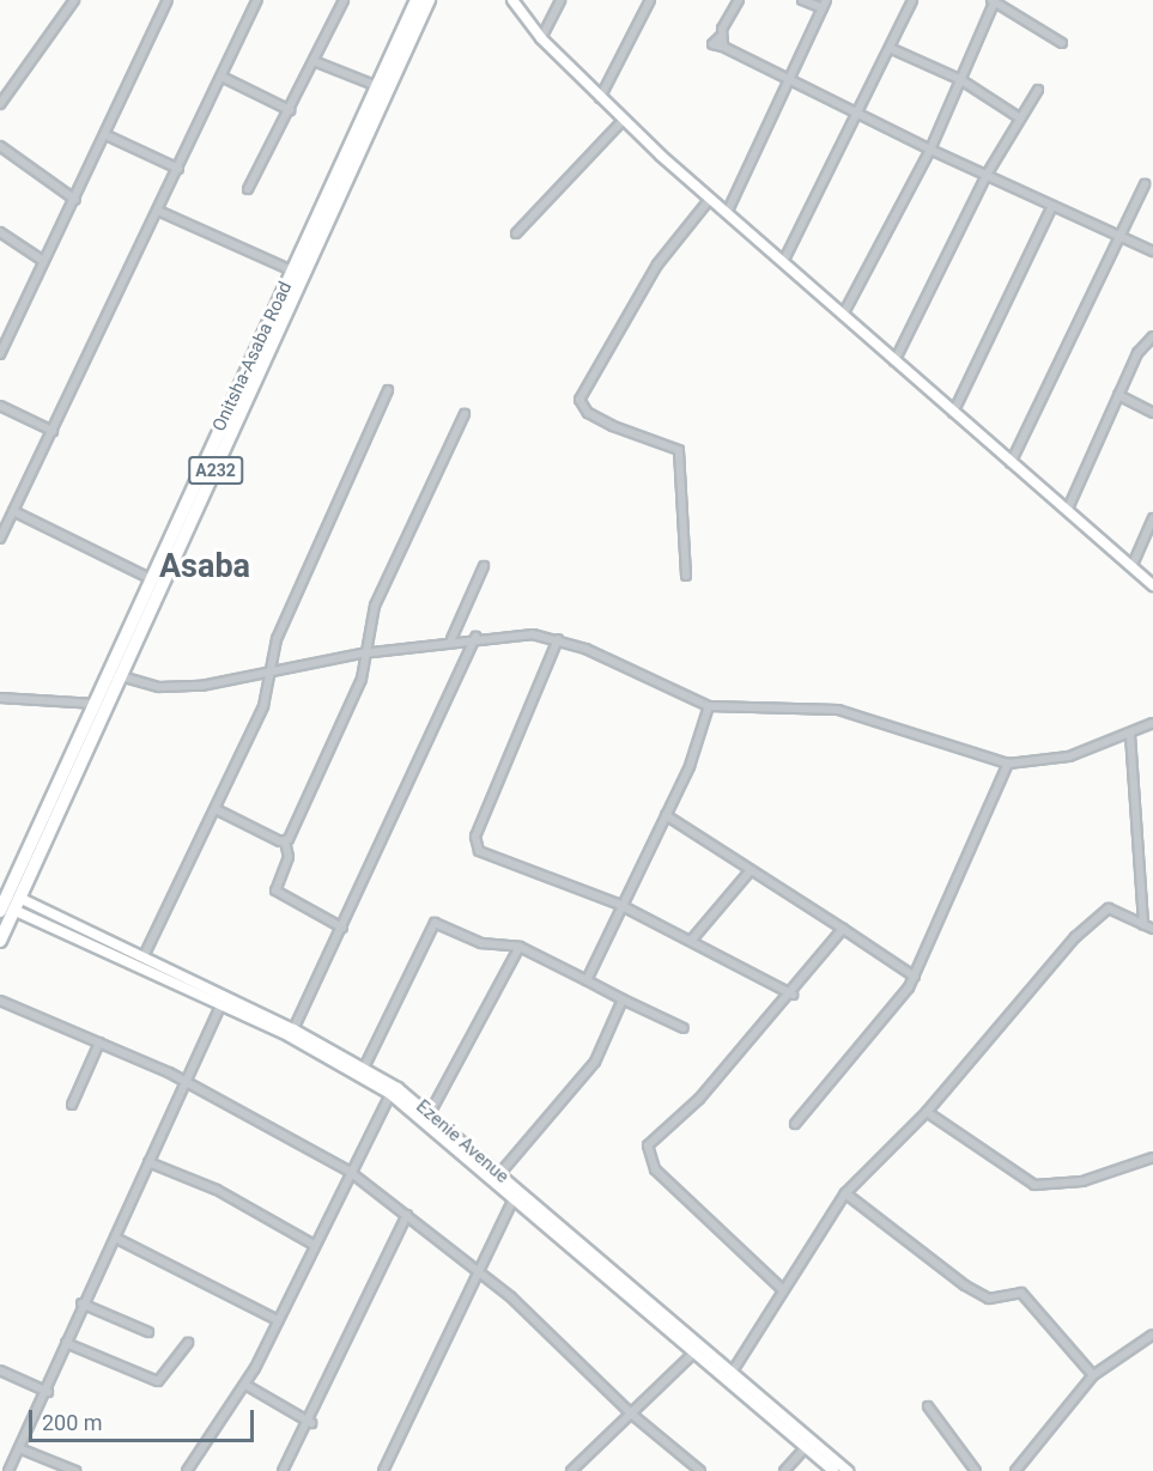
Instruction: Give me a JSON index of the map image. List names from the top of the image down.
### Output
{
  "streets": {
    "highway": ["Onitsha-Asaba Road", "A232"],
    "street": ["Ezenie Avenue"]
  },
  "crossings": [
    ["Onitsha-Asaba Road", "A232"],
    ["Onitsha-Asaba Road", "Ezenie Avenue"],
    ["A232", "Ezenie Avenue"]
  ],
  "districts": ["Asaba"],
  "scale_bar": "200 m"
}
